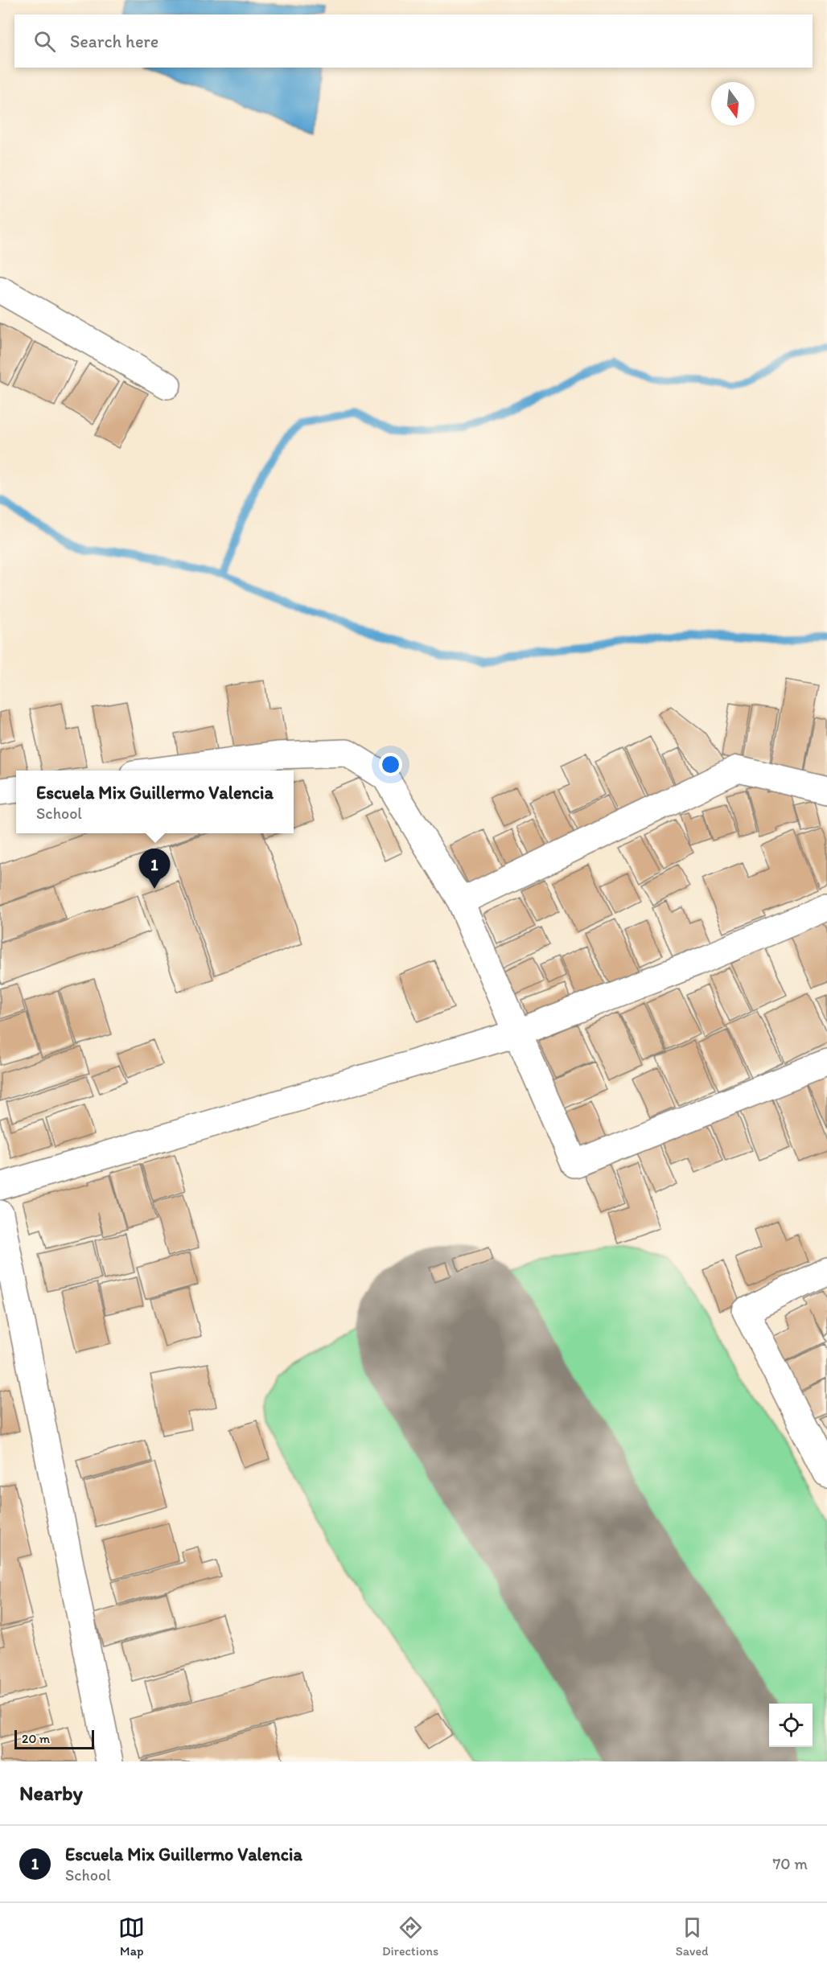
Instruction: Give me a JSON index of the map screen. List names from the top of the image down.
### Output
{
  "scale_bar": "20 m",
  "north": "bottom",
  "page": {
    "search": "Search here",
    "popup": ["Escuela Mix Guillermo Valencia", "School"],
    "pins": "1",
    "scale": "20 m",
    "heading": "Nearby",
    "list": [
      {
        "mark": "1",
        "name": "Escuela Mix Guillermo Valencia",
        "note": "School",
        "value": "70 m"
      }
    ],
    "nav": ["Map", "Directions", "Saved"]
  }
}
